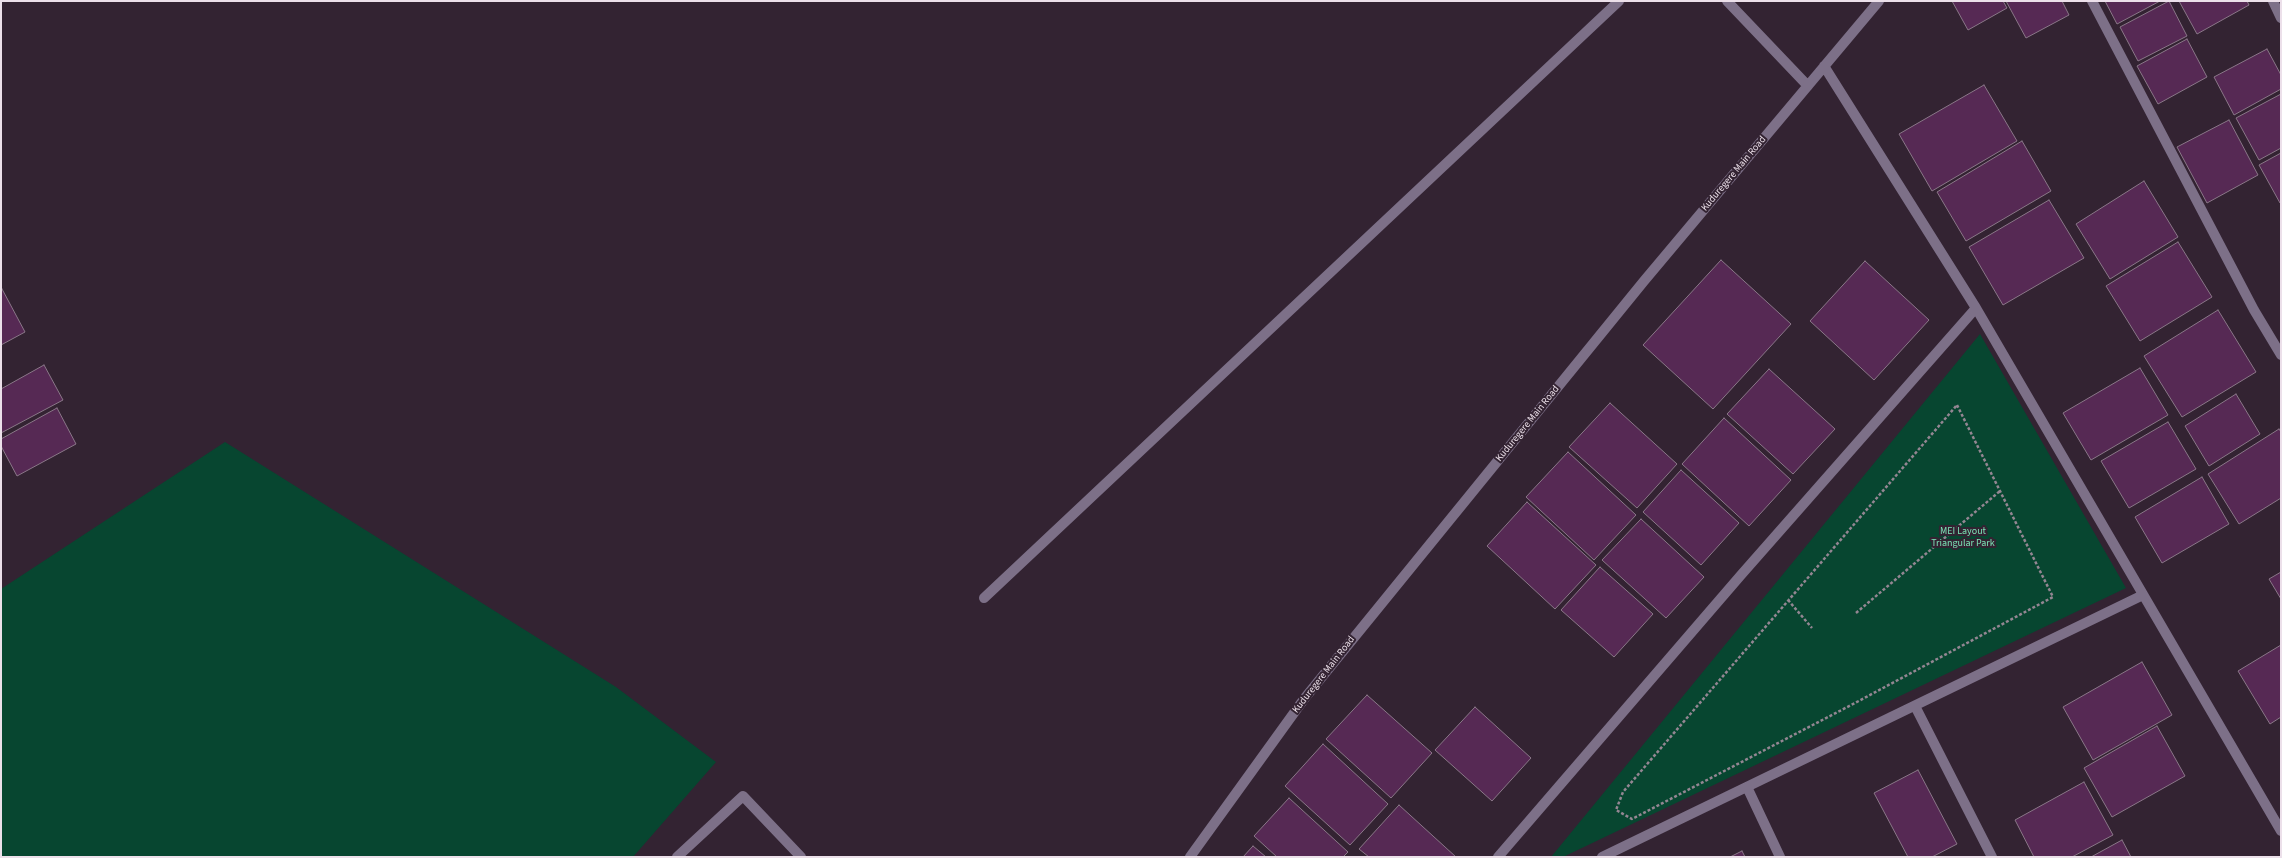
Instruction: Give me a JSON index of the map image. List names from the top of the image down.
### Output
{
  "streets": {
    "street": ["Kuduregere Main Road"]
  },
  "parks": ["MEI Layout Triangular Park"]
}
